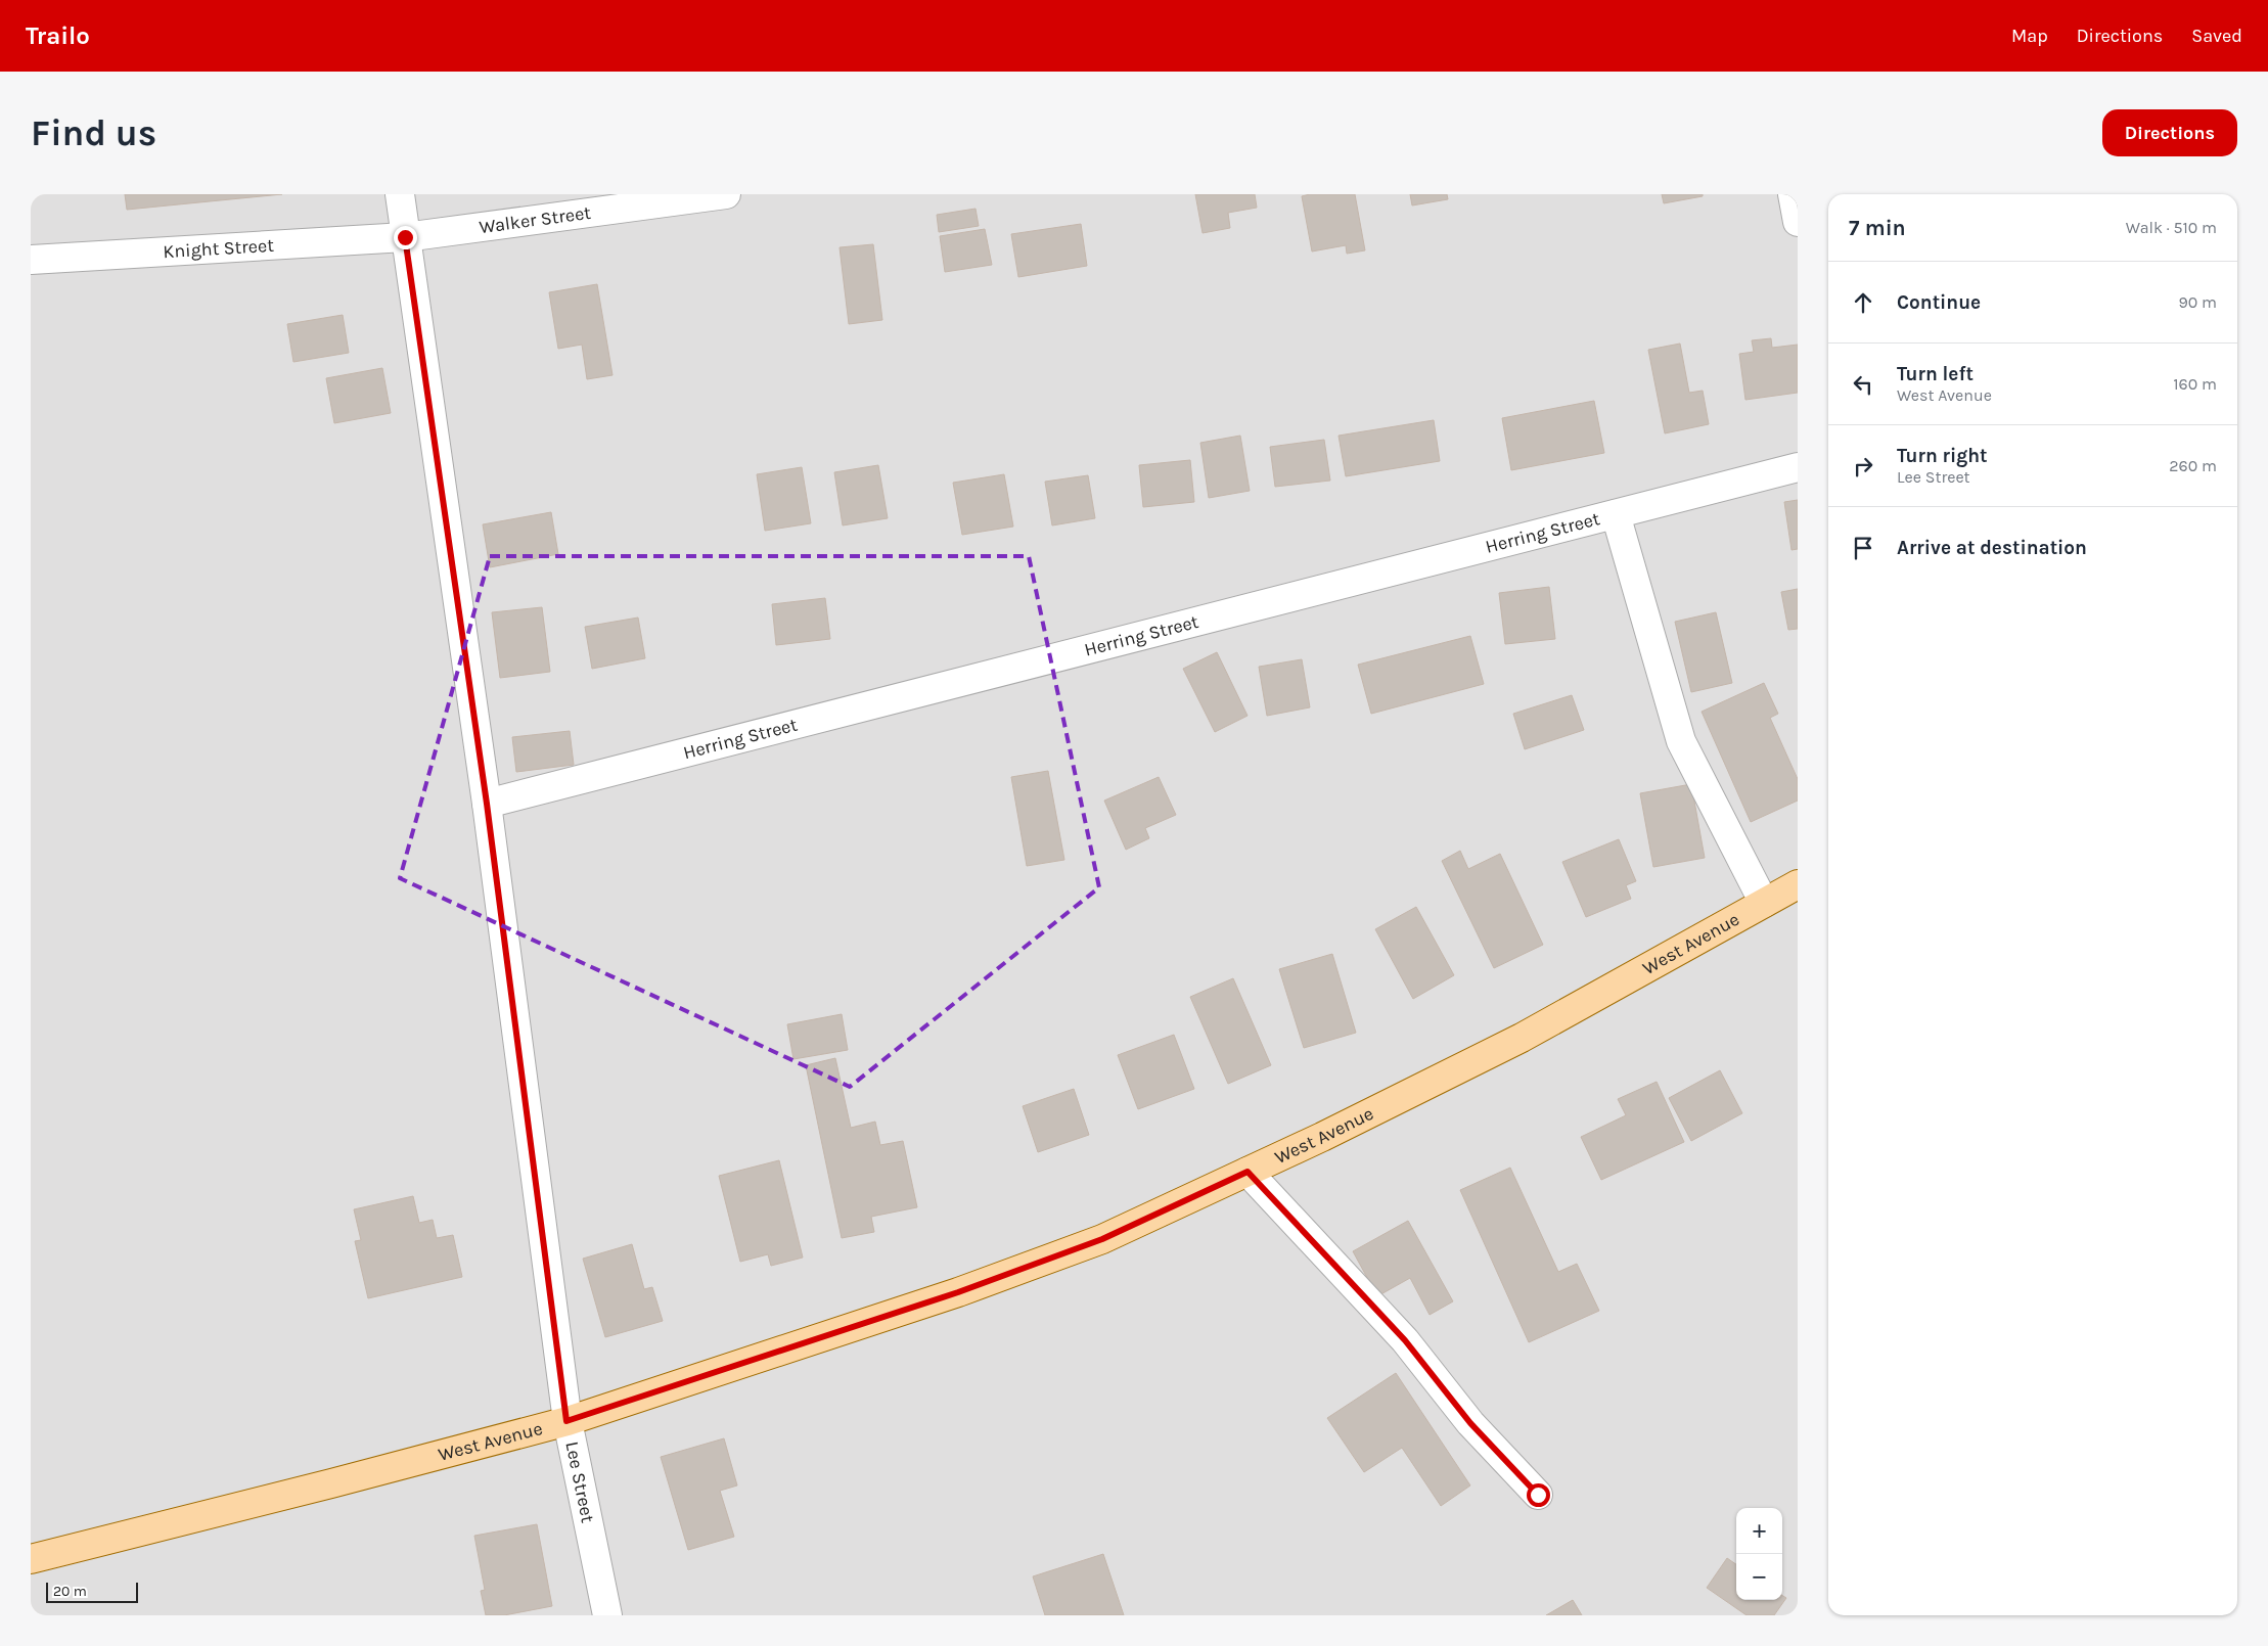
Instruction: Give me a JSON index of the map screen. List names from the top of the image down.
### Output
{
  "streets": {
    "main road": ["West Avenue"],
    "street": [
      "Walker Street",
      "Knight Street",
      "Herring Street",
      "Lee Street"
    ]
  },
  "crossings": [
    ["Walker Street", "Knight Street"],
    ["Walker Street", "Lee Street"],
    ["Knight Street", "Lee Street"],
    ["Herring Street", "Lee Street"],
    ["West Avenue", "Lee Street"]
  ],
  "scale_bar": "20 m",
  "page": {
    "header": "Trailo",
    "nav": ["Map", "Directions", "Saved"],
    "buttons": "Directions",
    "title": "Find us",
    "heading": ["7 min", "Walk · 510 m"],
    "list": [
      ["Continue", "90 m"],
      ["Turn left", "West Avenue", "160 m"],
      ["Turn right", "Lee Street", "260 m"],
      "Arrive at destination"
    ],
    "map_buttons": ["+", "−"],
    "scale": "20 m"
  }
}
